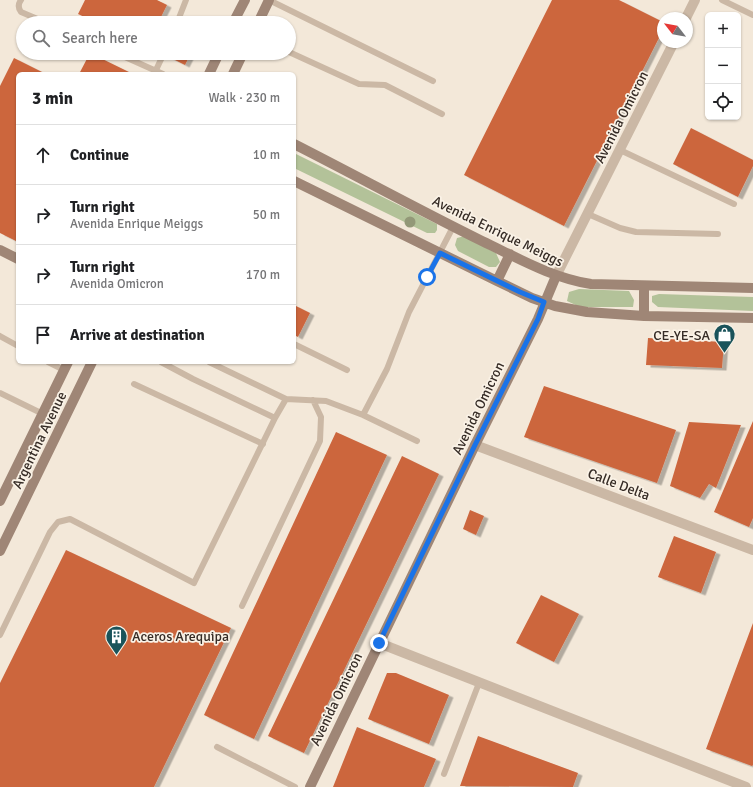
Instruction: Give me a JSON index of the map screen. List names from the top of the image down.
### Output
{
  "streets": {
    "main road": ["Avenida Omicron", "Avenida Enrique Meiggs", "Argentina Avenue"],
    "street": ["Calle Delta"]
  },
  "crossings": [
    ["Avenida Omicron", "Avenida Enrique Meiggs"],
    ["Avenida Omicron", "Calle Delta"]
  ],
  "places": {
    "shop": ["CE-YE-SA"],
    "building": ["Aceros Arequipa"]
  },
  "north": "top left",
  "page": {
    "map_buttons": ["+", "−"],
    "search": "Search here",
    "heading": ["3 min", "Walk · 230 m"],
    "list": [
      ["Continue", "10 m"],
      ["Turn right", "Avenida Enrique Meiggs", "50 m"],
      ["Turn right", "Avenida Omicron", "170 m"],
      "Arrive at destination"
    ]
  }
}
